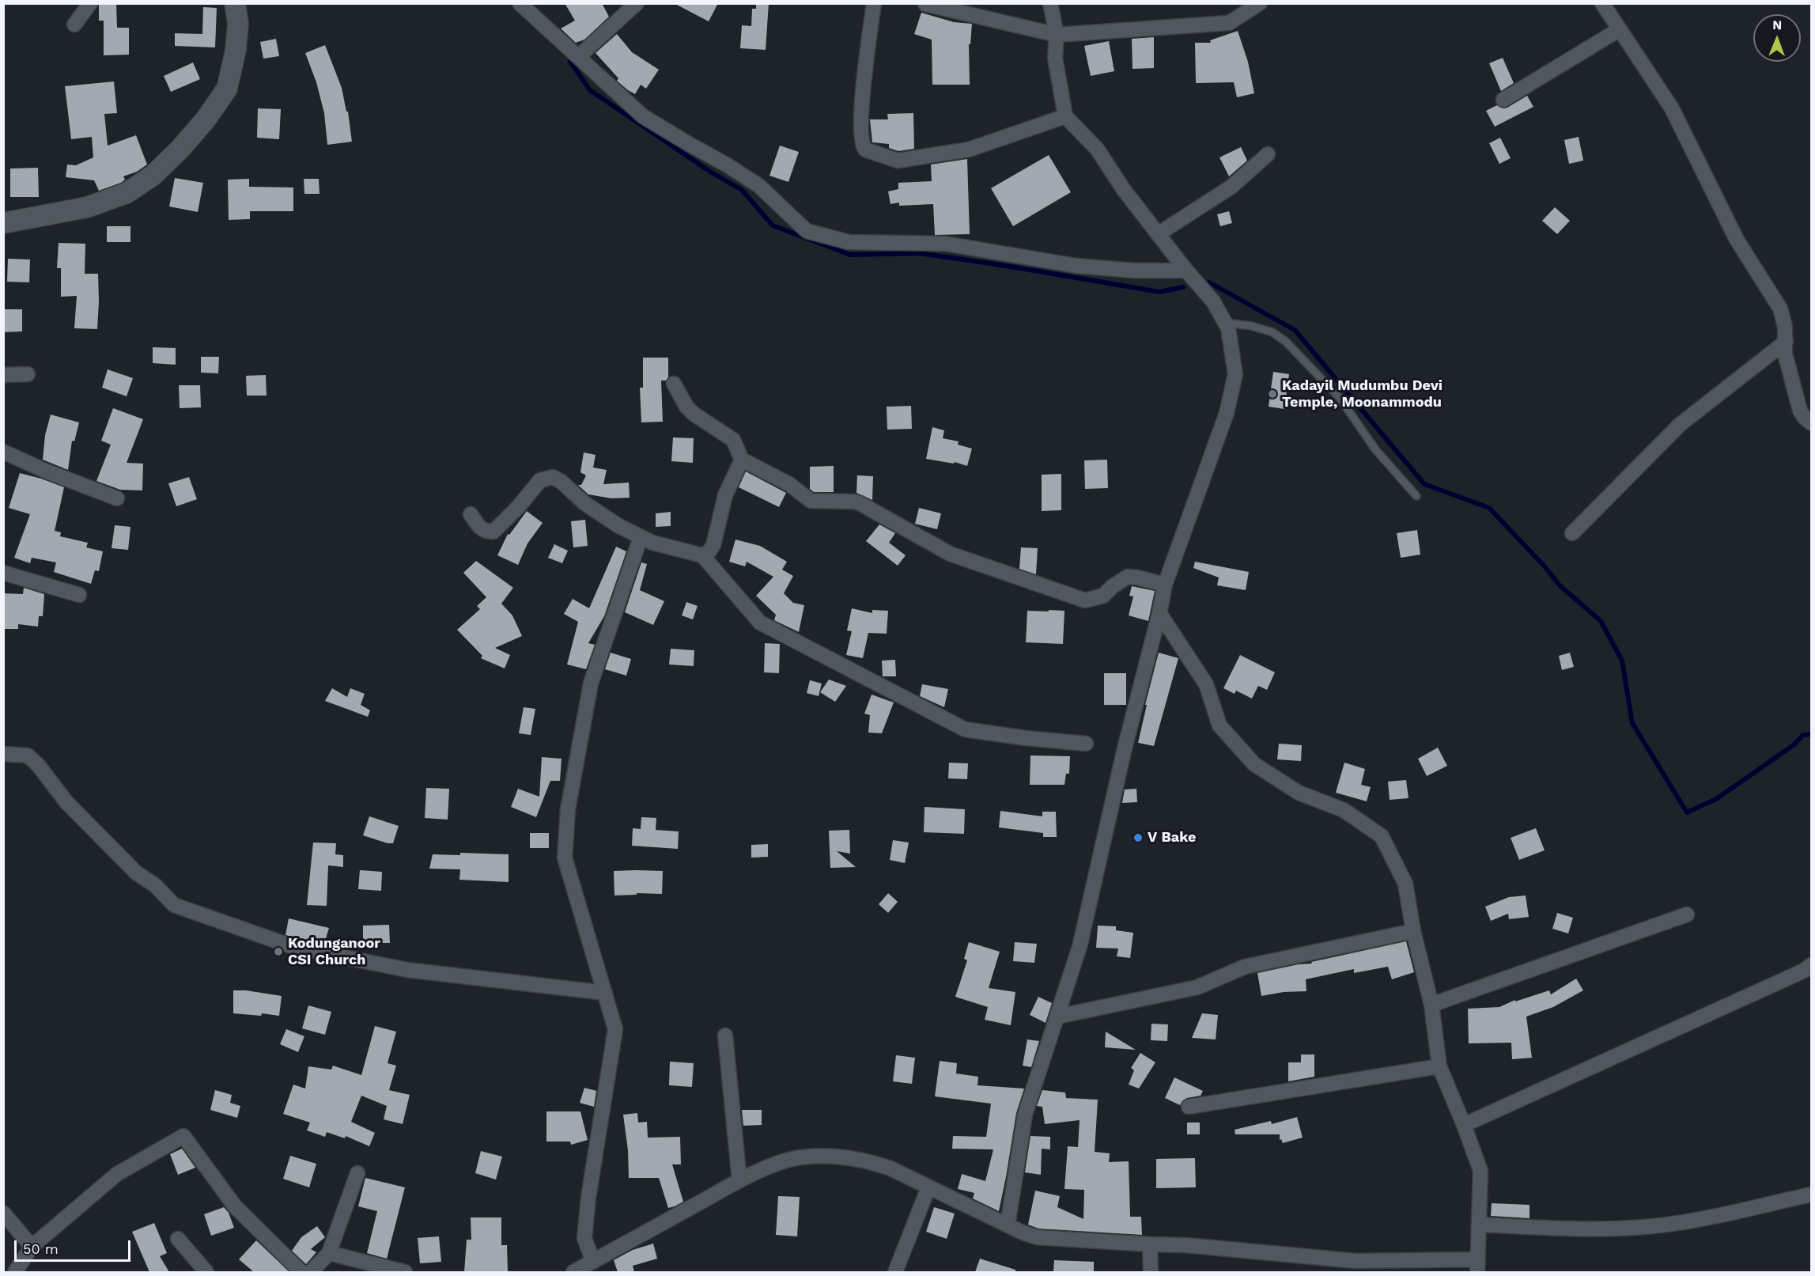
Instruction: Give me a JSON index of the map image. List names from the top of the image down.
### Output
{
  "places": ["Kadayil Mudumbu Devi Temple, Moonammodu", "V Bake", "Kodunganoor CSI Church"],
  "scale_bar": "50 m",
  "north": "top"
}
